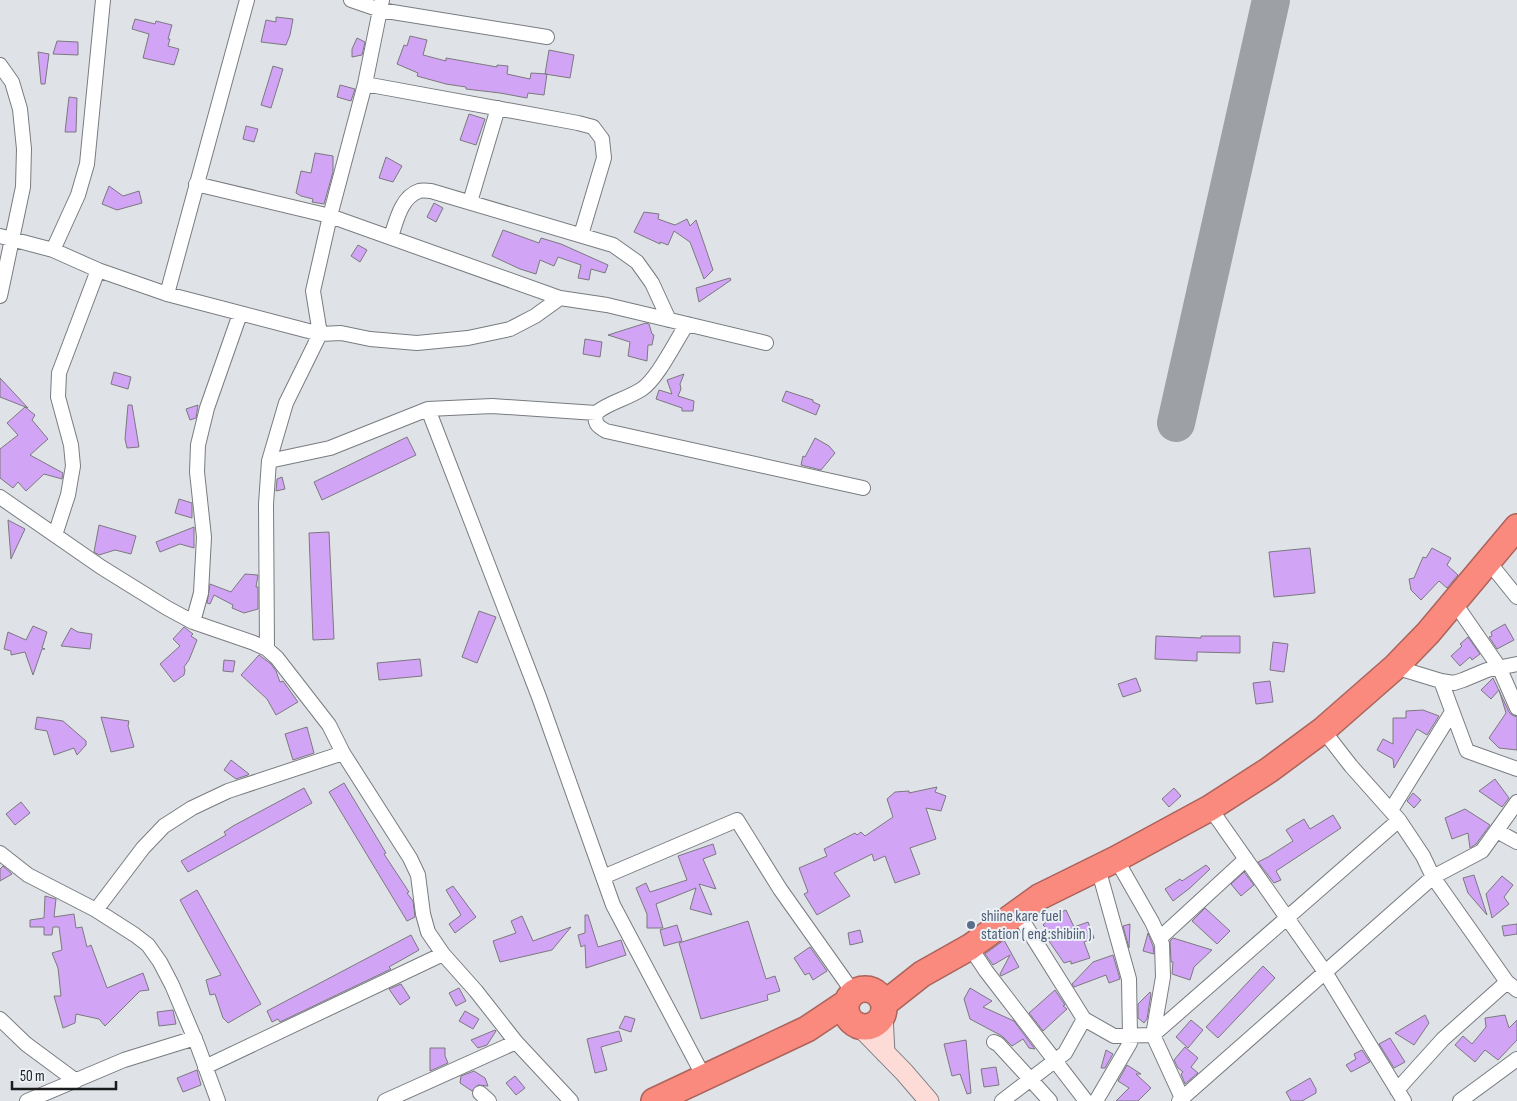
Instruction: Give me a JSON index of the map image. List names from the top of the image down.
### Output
{
  "places": ["shiine kare fuel station ( eng:shibiin )"],
  "scale_bar": "50 m"
}
